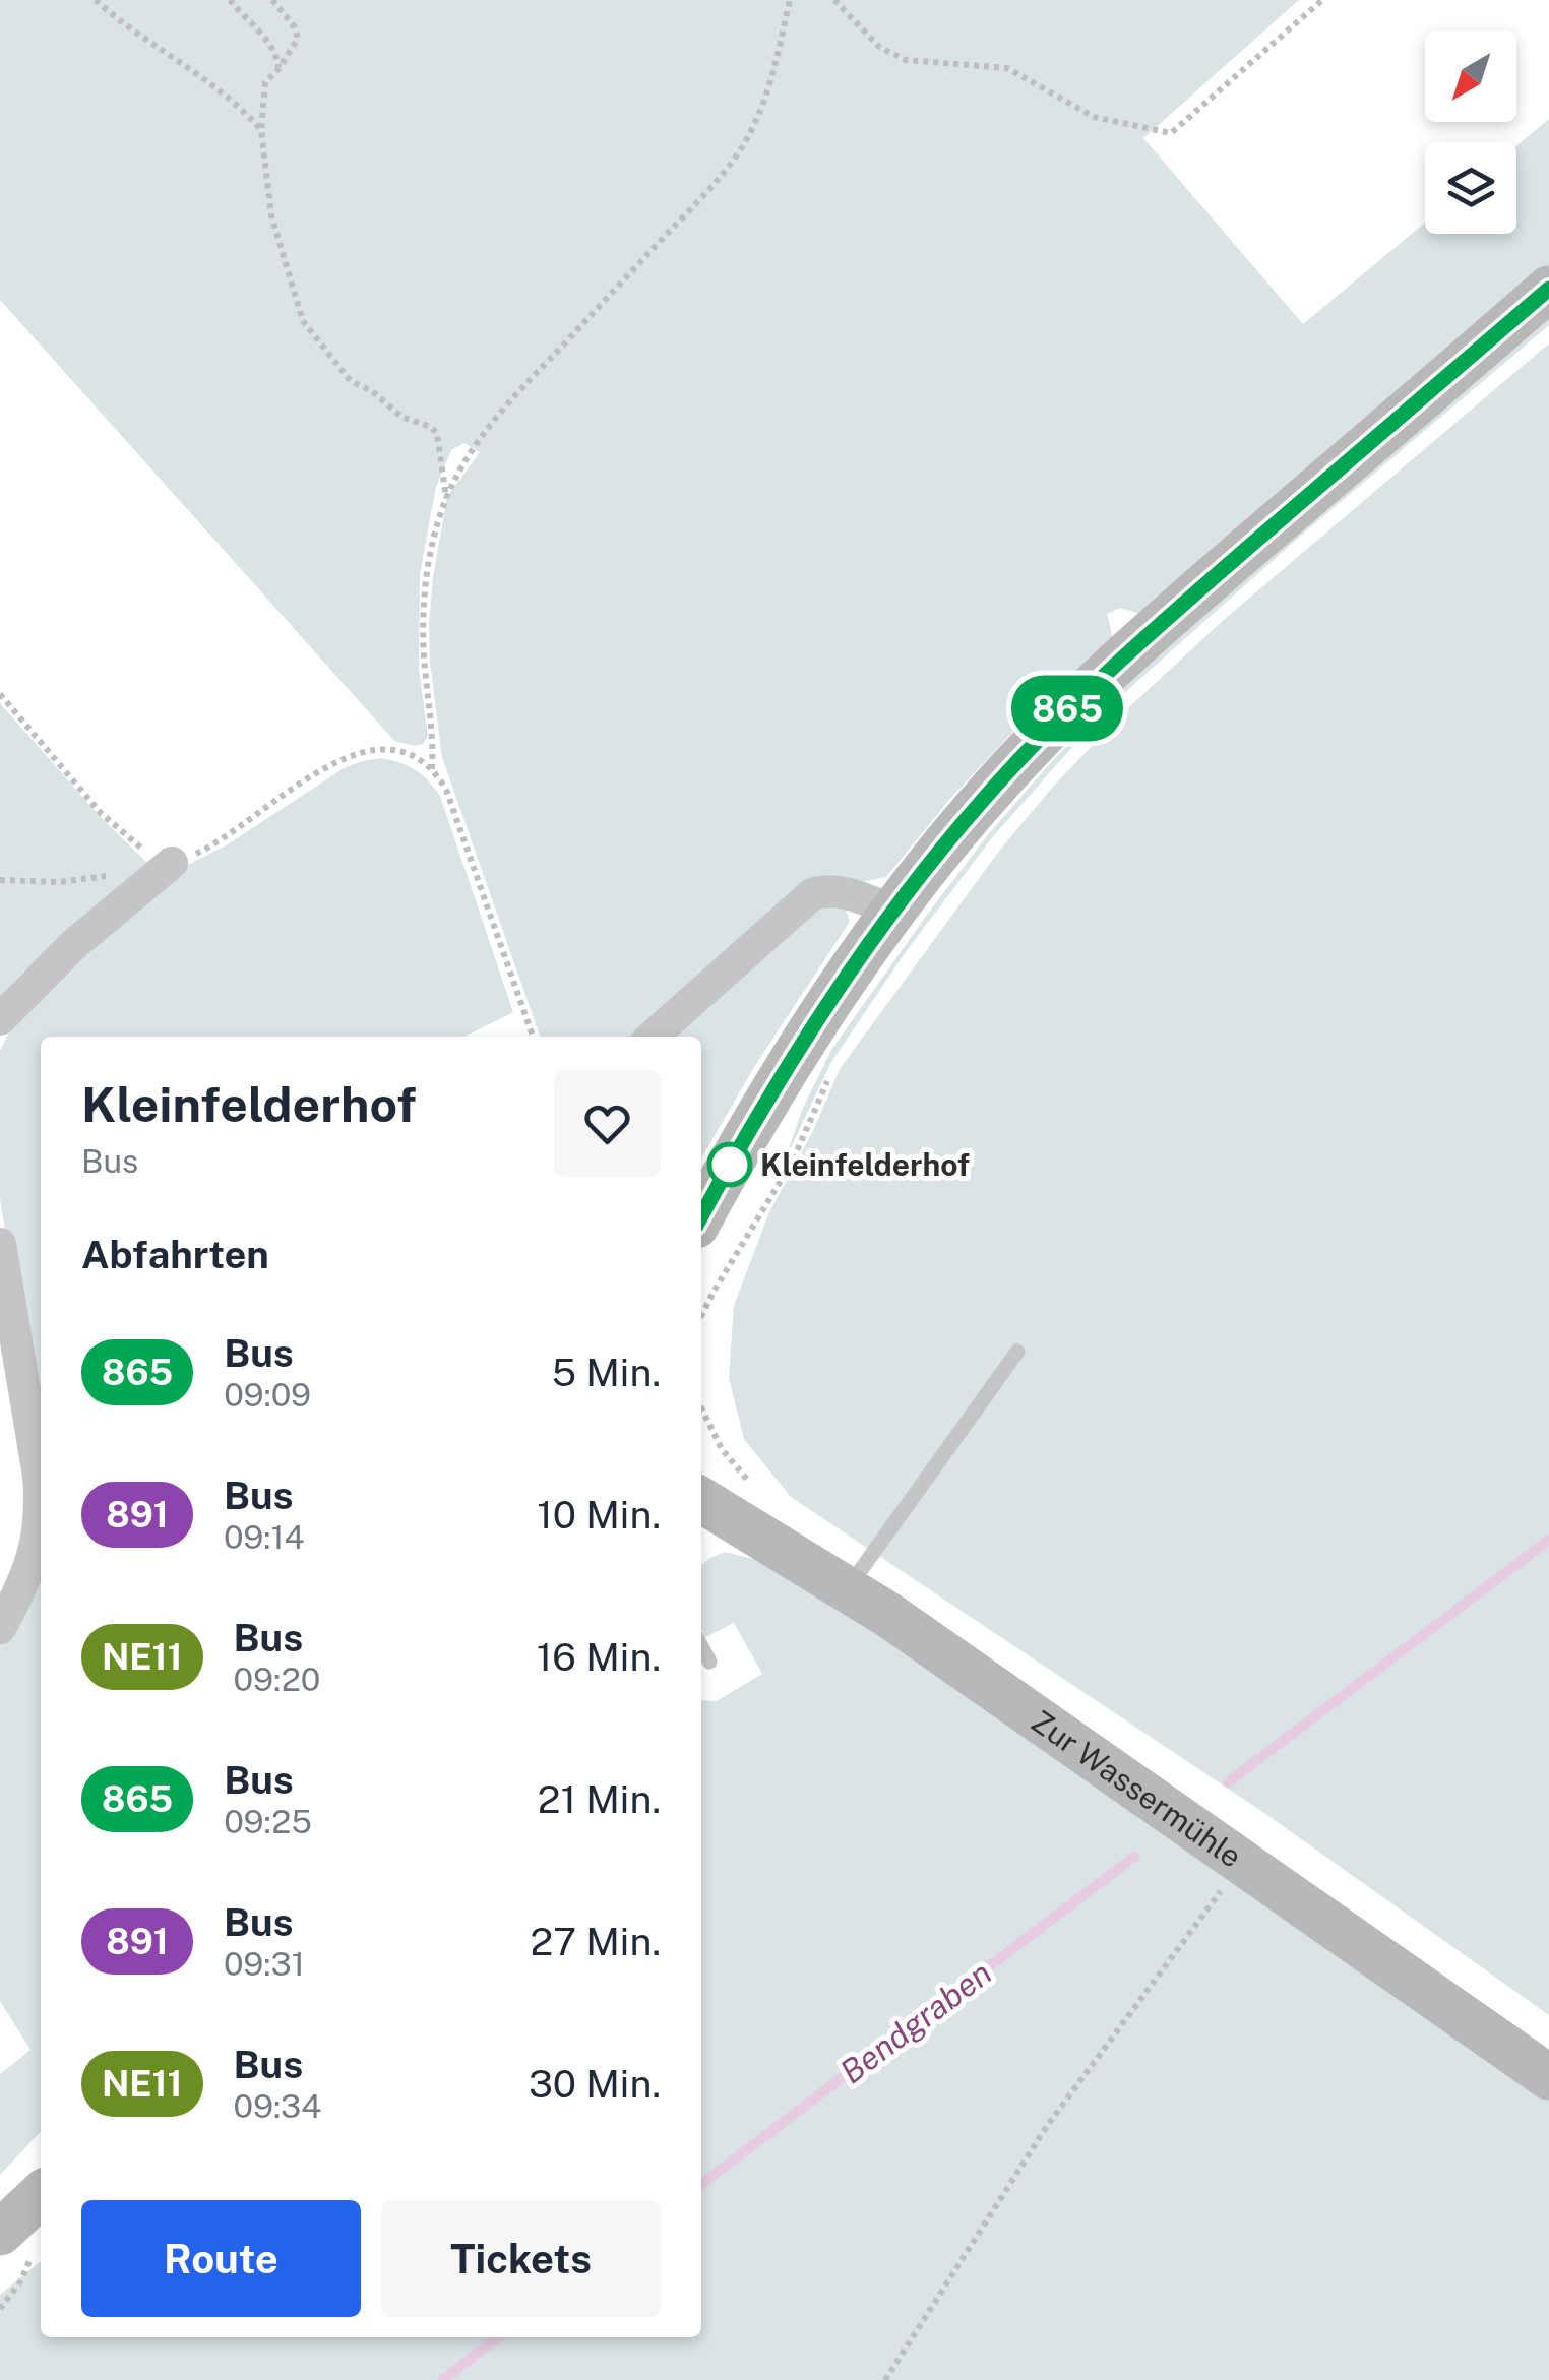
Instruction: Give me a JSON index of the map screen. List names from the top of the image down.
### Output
{
  "streets": {
    "main road": ["Zur Wassermühle"]
  },
  "water": ["Bendgraben"],
  "places": ["Kleinfelderhof"],
  "lines": ["bus line 865"],
  "north": "bottom left",
  "page": {
    "on_map": "865",
    "heading": [
      ["Kleinfelderhof", "Bus"],
      "Abfahrten"
    ],
    "list": [
      {
        "mark": "865",
        "name": "Bus",
        "note": "09:09",
        "value": "5 Min."
      },
      {
        "mark": "891",
        "name": "Bus",
        "note": "09:14",
        "value": "10 Min."
      },
      {
        "mark": "NE11",
        "name": "Bus",
        "note": "09:20",
        "value": "16 Min."
      },
      {
        "mark": "865",
        "name": "Bus",
        "note": "09:25",
        "value": "21 Min."
      },
      {
        "mark": "891",
        "name": "Bus",
        "note": "09:31",
        "value": "27 Min."
      },
      {
        "mark": "NE11",
        "name": "Bus",
        "note": "09:34",
        "value": "30 Min."
      }
    ],
    "buttons": ["Route", "Tickets"]
  }
}
